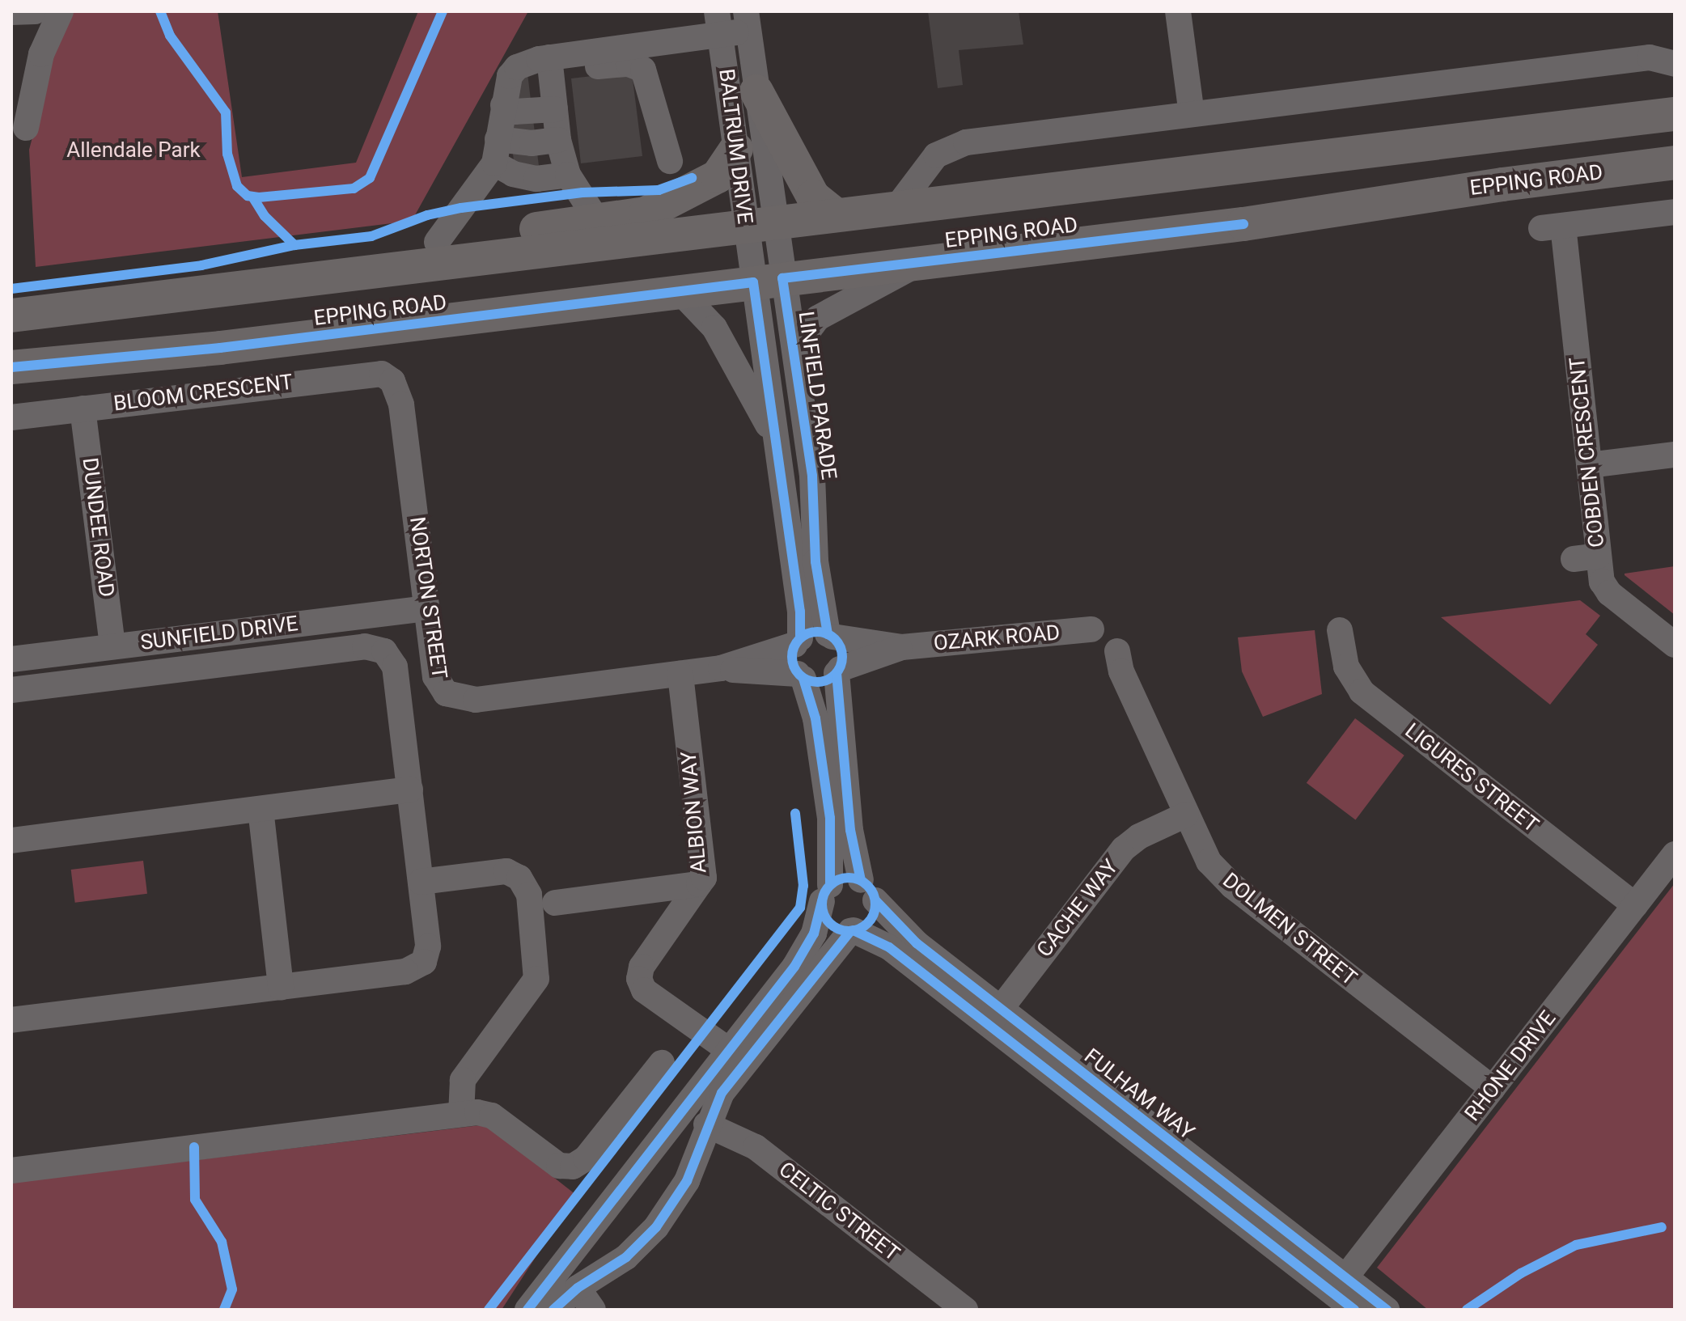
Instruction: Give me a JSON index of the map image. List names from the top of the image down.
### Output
{
  "streets": {
    "main road": ["EPPING ROAD"],
    "street": [
      "BALTRUM DRIVE",
      "BLOOM CRESCENT",
      "LINFIELD PARADE",
      "COBDEN CRESCENT",
      "DUNDEE ROAD",
      "NORTON STREET",
      "SUNFIELD DRIVE",
      "OZARK ROAD",
      "LIGURES STREET",
      "ALBION WAY",
      "CACHE WAY",
      "DOLMEN STREET",
      "RHONE DRIVE",
      "FULHAM WAY",
      "CELTIC STREET"
    ]
  },
  "crossings": [
    ["BALTRUM DRIVE", "EPPING ROAD"],
    ["BALTRUM DRIVE", "LINFIELD PARADE"],
    ["EPPING ROAD", "LINFIELD PARADE"],
    ["BLOOM CRESCENT", "DUNDEE ROAD"],
    ["BLOOM CRESCENT", "NORTON STREET"],
    ["LINFIELD PARADE", "NORTON STREET"],
    ["DUNDEE ROAD", "SUNFIELD DRIVE"],
    ["NORTON STREET", "SUNFIELD DRIVE"],
    ["NORTON STREET", "ALBION WAY"],
    ["LIGURES STREET", "RHONE DRIVE"],
    ["CACHE WAY", "DOLMEN STREET"],
    ["CACHE WAY", "FULHAM WAY"],
    ["DOLMEN STREET", "RHONE DRIVE"],
    ["RHONE DRIVE", "FULHAM WAY"]
  ],
  "parks": ["Allendale Park"]
}
